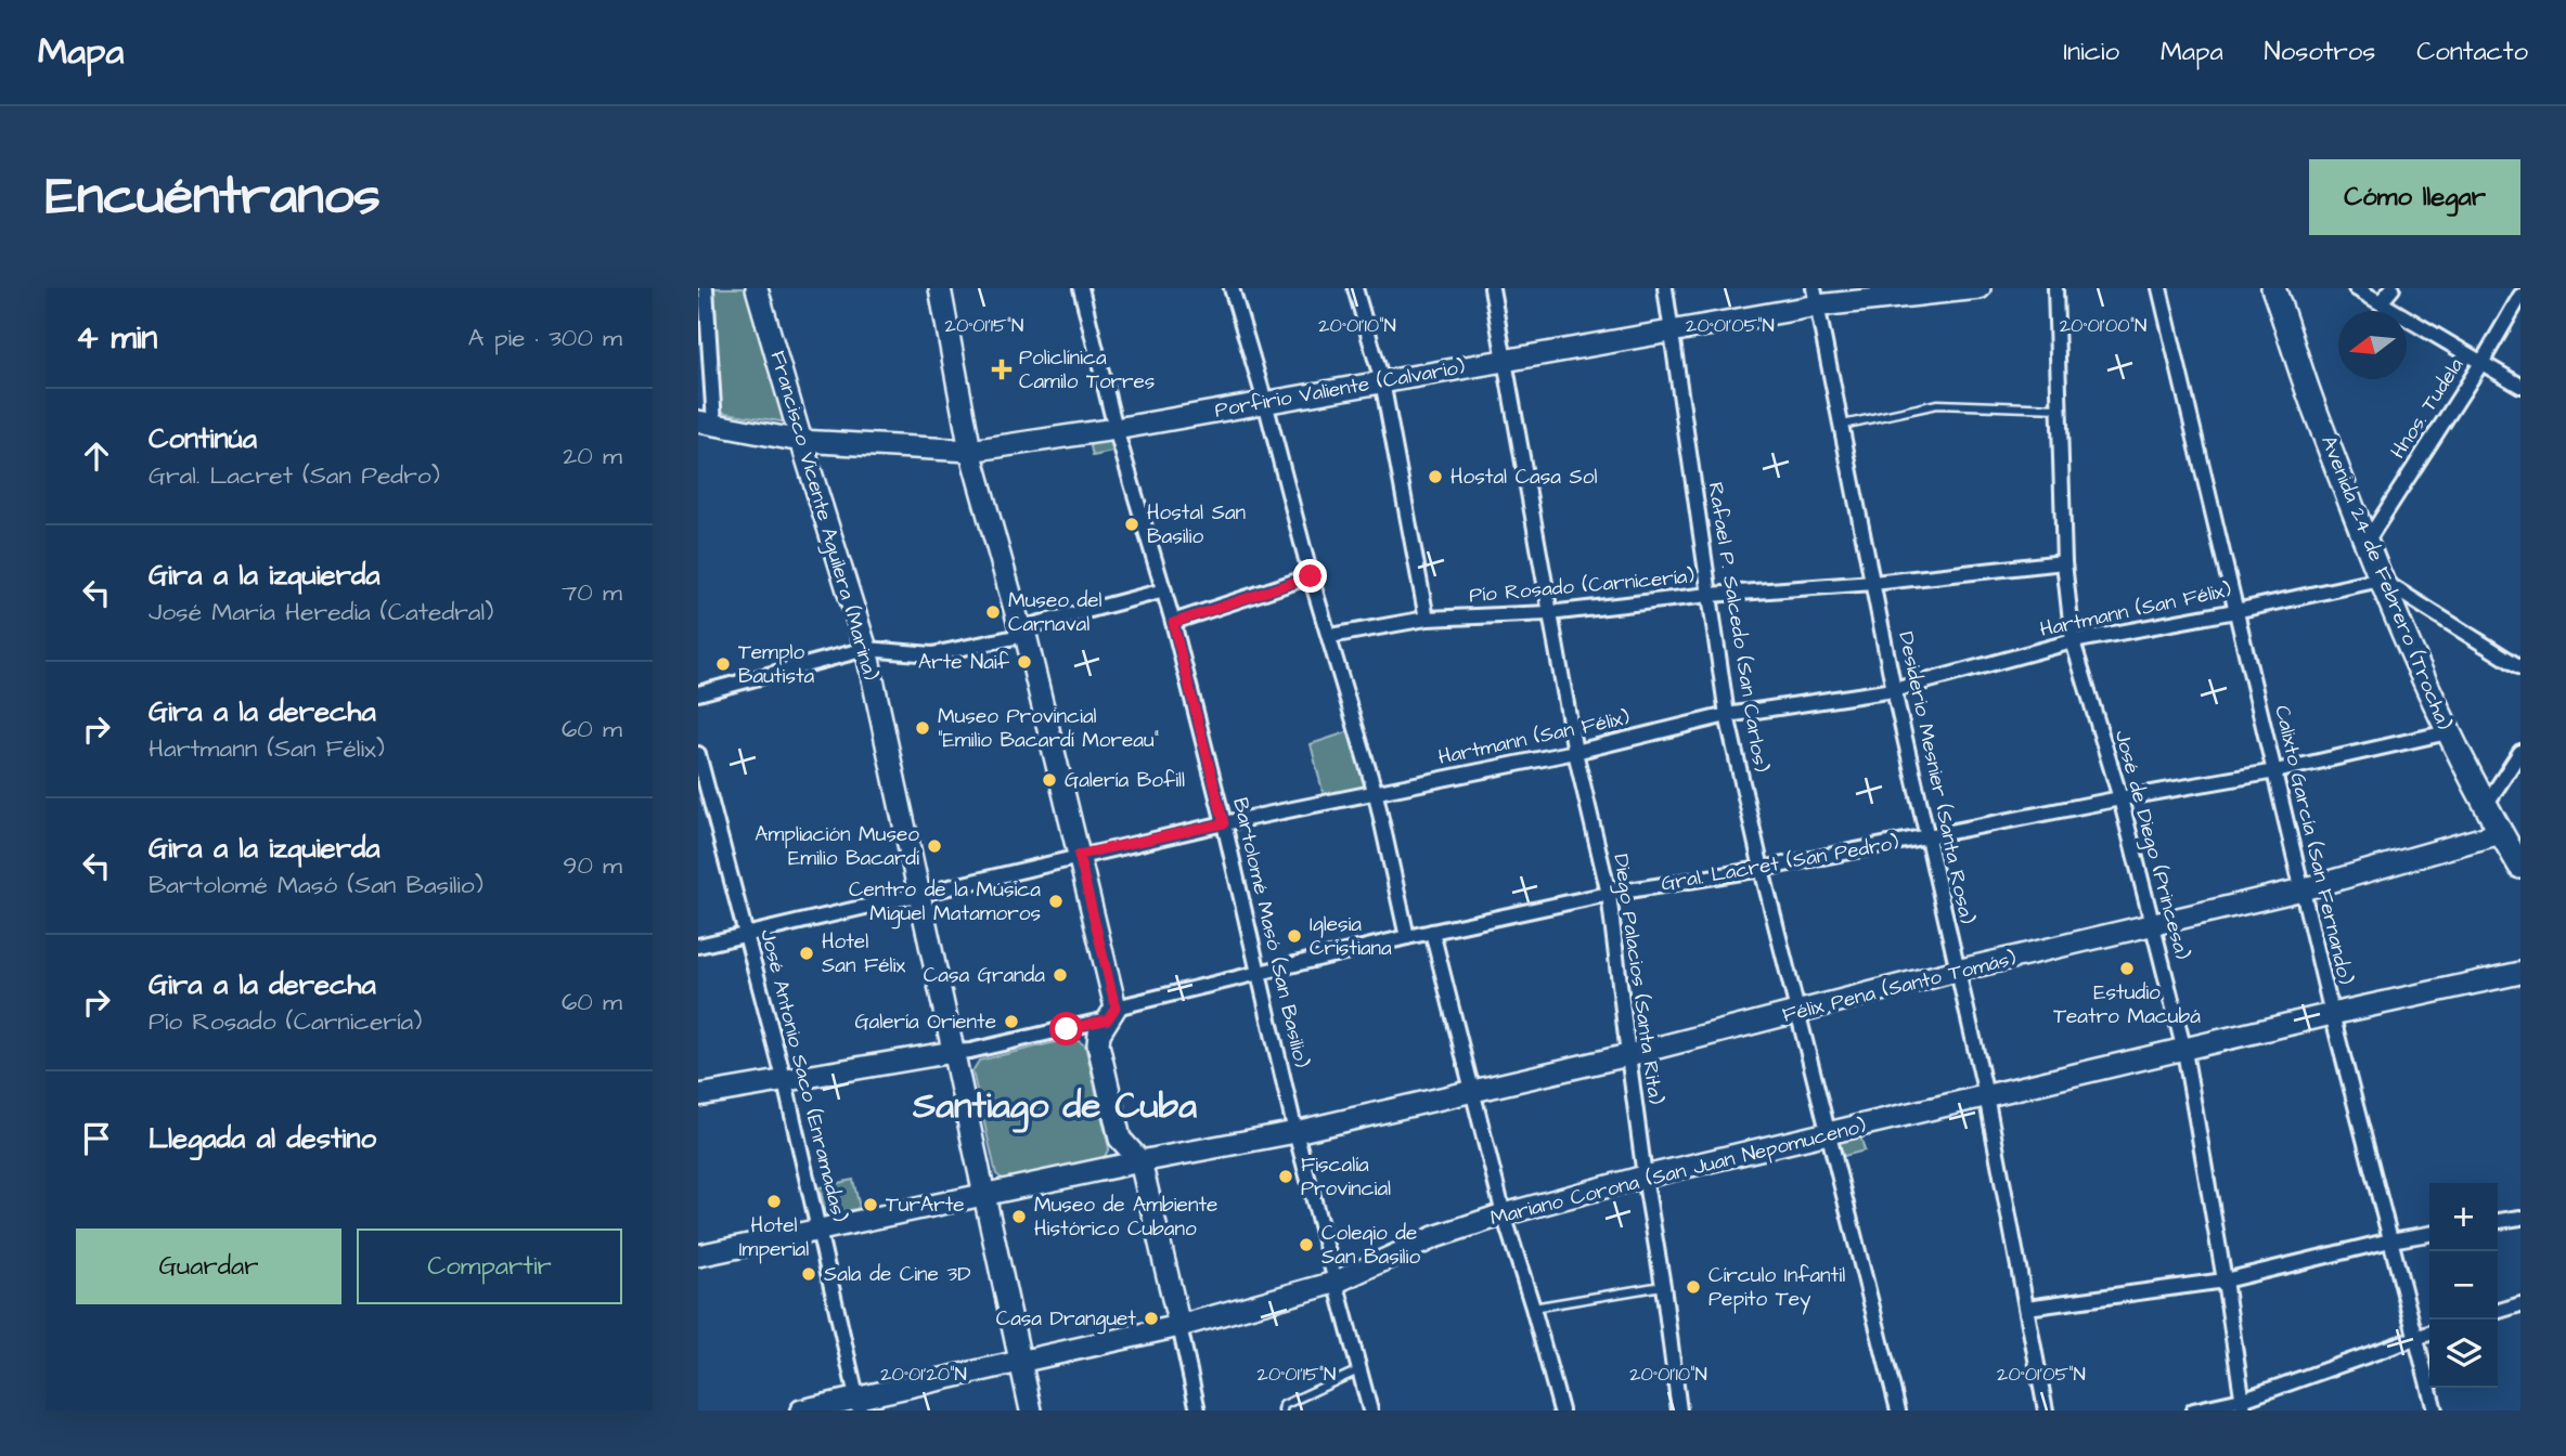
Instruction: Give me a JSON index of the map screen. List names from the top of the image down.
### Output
{
  "streets": {
    "main road": ["Avenida 24 de Febrero (Trocha)"],
    "street": [
      "Porfirio Valiente (Calvario)",
      "Hnos. Tudela",
      "Francisco Vicente Aguilera (Marina)",
      "Pío Rosado (Carnicería)",
      "Hartmann (San Félix)",
      "Rafael P. Salcedo (San Carlos)",
      "Desiderio Mesnier (Santa Rosa)",
      "José de Diego (Princesa)",
      "Calixto García (San Fernando)",
      "Gral. Lacret (San Pedro)",
      "Bartolomé Masó (San Basilio)",
      "Diego Palacios (Santa Rita)",
      "Félix Pena (Santo Tomás)",
      "José Antonio Saco (Enramadas)",
      "Mariano Corona (San Juan Nepomuceno)"
    ]
  },
  "crossings": [
    ["Porfirio Valiente (Calvario)", "Francisco Vicente Aguilera (Marina)"],
    ["Porfirio Valiente (Calvario)", "Rafael P. Salcedo (San Carlos)"],
    ["Porfirio Valiente (Calvario)", "Desiderio Mesnier (Santa Rosa)"],
    ["Porfirio Valiente (Calvario)", "Bartolomé Masó (San Basilio)"],
    ["Porfirio Valiente (Calvario)", "Diego Palacios (Santa Rita)"],
    ["Hnos. Tudela", "Avenida 24 de Febrero (Trocha)"],
    ["Francisco Vicente Aguilera (Marina)", "Hartmann (San Félix)"],
    ["Francisco Vicente Aguilera (Marina)", "Gral. Lacret (San Pedro)"],
    ["Francisco Vicente Aguilera (Marina)", "Félix Pena (Santo Tomás)"],
    ["Francisco Vicente Aguilera (Marina)", "Mariano Corona (San Juan Nepomuceno)"],
    ["Avenida 24 de Febrero (Trocha)", "Hartmann (San Félix)"],
    ["Avenida 24 de Febrero (Trocha)", "Gral. Lacret (San Pedro)"],
    ["Avenida 24 de Febrero (Trocha)", "Félix Pena (Santo Tomás)"],
    ["Pío Rosado (Carnicería)", "Rafael P. Salcedo (San Carlos)"],
    ["Pío Rosado (Carnicería)", "Desiderio Mesnier (Santa Rosa)"],
    ["Pío Rosado (Carnicería)", "José de Diego (Princesa)"],
    ["Pío Rosado (Carnicería)", "Diego Palacios (Santa Rita)"],
    ["Hartmann (San Félix)", "Rafael P. Salcedo (San Carlos)"],
    ["Hartmann (San Félix)", "Desiderio Mesnier (Santa Rosa)"],
    ["Hartmann (San Félix)", "José de Diego (Princesa)"],
    ["Hartmann (San Félix)", "Calixto García (San Fernando)"],
    ["Hartmann (San Félix)", "Bartolomé Masó (San Basilio)"],
    ["Hartmann (San Félix)", "Diego Palacios (Santa Rita)"],
    ["Hartmann (San Félix)", "José Antonio Saco (Enramadas)"],
    ["Rafael P. Salcedo (San Carlos)", "Gral. Lacret (San Pedro)"],
    ["Rafael P. Salcedo (San Carlos)", "Félix Pena (Santo Tomás)"],
    ["Rafael P. Salcedo (San Carlos)", "Mariano Corona (San Juan Nepomuceno)"],
    ["Desiderio Mesnier (Santa Rosa)", "Gral. Lacret (San Pedro)"],
    ["Desiderio Mesnier (Santa Rosa)", "Félix Pena (Santo Tomás)"],
    ["Desiderio Mesnier (Santa Rosa)", "Mariano Corona (San Juan Nepomuceno)"],
    ["José de Diego (Princesa)", "Gral. Lacret (San Pedro)"],
    ["José de Diego (Princesa)", "Félix Pena (Santo Tomás)"],
    ["José de Diego (Princesa)", "Mariano Corona (San Juan Nepomuceno)"],
    ["Calixto García (San Fernando)", "Gral. Lacret (San Pedro)"],
    ["Calixto García (San Fernando)", "Félix Pena (Santo Tomás)"],
    ["Calixto García (San Fernando)", "Mariano Corona (San Juan Nepomuceno)"],
    ["Gral. Lacret (San Pedro)", "Bartolomé Masó (San Basilio)"],
    ["Gral. Lacret (San Pedro)", "Diego Palacios (Santa Rita)"],
    ["Gral. Lacret (San Pedro)", "José Antonio Saco (Enramadas)"],
    ["Bartolomé Masó (San Basilio)", "Félix Pena (Santo Tomás)"],
    ["Bartolomé Masó (San Basilio)", "Mariano Corona (San Juan Nepomuceno)"],
    ["Diego Palacios (Santa Rita)", "Félix Pena (Santo Tomás)"],
    ["Diego Palacios (Santa Rita)", "Mariano Corona (San Juan Nepomuceno)"],
    ["José Antonio Saco (Enramadas)", "Mariano Corona (San Juan Nepomuceno)"]
  ],
  "districts": ["Santiago de Cuba"],
  "places": {
    "health": ["Policlínica Camilo Torres"],
    "other": [
      "Hostal Casa Sol",
      "Hostal San Basilio",
      "Museo del Carnaval",
      "Arte Naif",
      "Templo Bautista",
      "Museo Provincial \"Emilio Bacardí Moreau\"",
      "Galería Bofill",
      "Ampliación Museo Emilio Bacardí",
      "Centro de la Música Miguel Matamoros",
      "Iglesia Cristiana",
      "Hotel San Félix",
      "Estudio Teatro Macubá",
      "Casa Granda",
      "Galería Oriente",
      "Fiscalía Provincial",
      "Hotel Imperial",
      "TurArte",
      "Museo de Ambiente Histórico Cubano",
      "Colegio de San Basilio",
      "Sala de Cine 3D",
      "Círculo Infantil Pepito Tey",
      "Casa Dranguet"
    ]
  },
  "north": "left",
  "page": {
    "header": "Mapa",
    "nav": [
      "Inicio",
      "Mapa",
      "Nosotros",
      "Contacto"
    ],
    "buttons": [
      "Cómo llegar",
      ["Guardar", "Compartir"]
    ],
    "title": "Encuéntranos",
    "heading": ["4 min", "A pie · 300 m"],
    "list": [
      ["Continúa", "Gral. Lacret (San Pedro)", "20 m"],
      ["Gira a la izquierda", "José María Heredia (Catedral)", "70 m"],
      ["Gira a la derecha", "Hartmann (San Félix)", "60 m"],
      ["Gira a la izquierda", "Bartolomé Masó (San Basilio)", "90 m"],
      ["Gira a la derecha", "Pío Rosado (Carnicería)", "60 m"],
      "Llegada al destino"
    ],
    "map_buttons": ["+", "−"]
  },
  "coordinates": [
    "20°01'15\"N",
    "20°01'10\"N",
    "20°01'05\"N",
    "20°01'00\"N",
    "20°01'20\"N"
  ]
}
